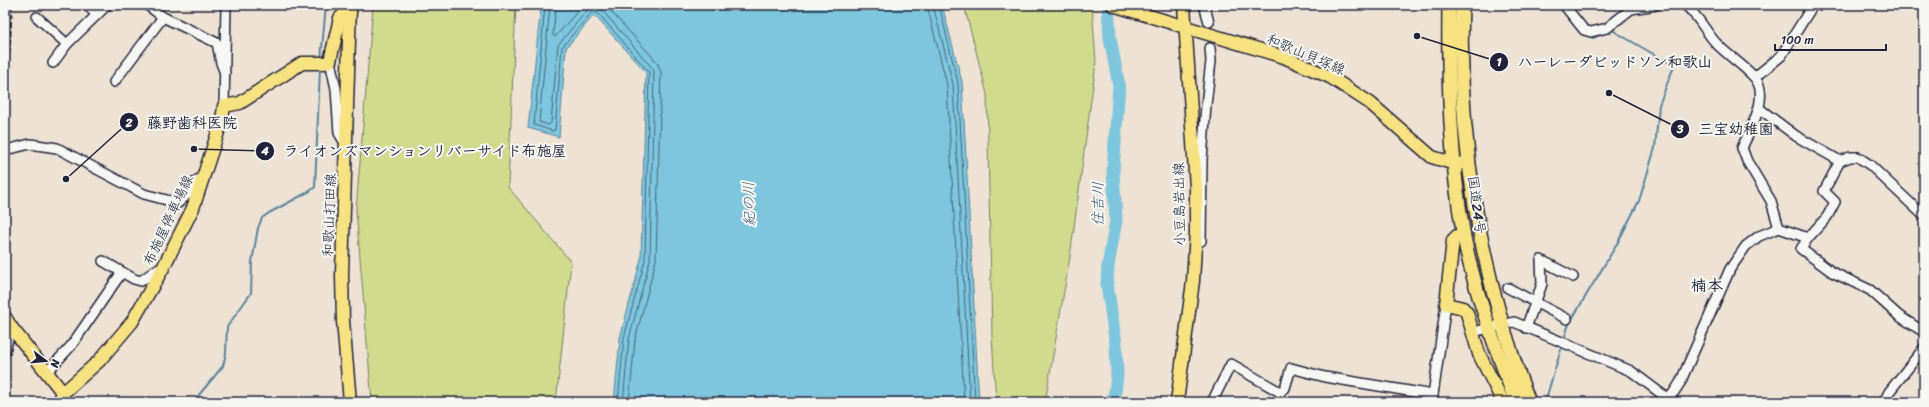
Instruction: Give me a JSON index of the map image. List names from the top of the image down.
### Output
{
  "streets": {
    "highway": ["国道24号"],
    "main road": [
      "和歌山貝塚線",
      "小豆島岩出線",
      "和歌山打田線",
      "布施屋停車場線"
    ]
  },
  "crossings": [
    ["和歌山貝塚線", "小豆島岩出線"],
    ["和歌山貝塚線", "国道24号"]
  ],
  "districts": ["楠本"],
  "water": ["紀の川", "住吉川"],
  "places": [
    "ハーレーダビッドソン和歌山",
    "三宝幼稚園",
    "ライオンズマンションリバーサイド布施屋",
    "藤野歯科医院"
  ],
  "scale_bar": "100 m",
  "north": "right"
}
